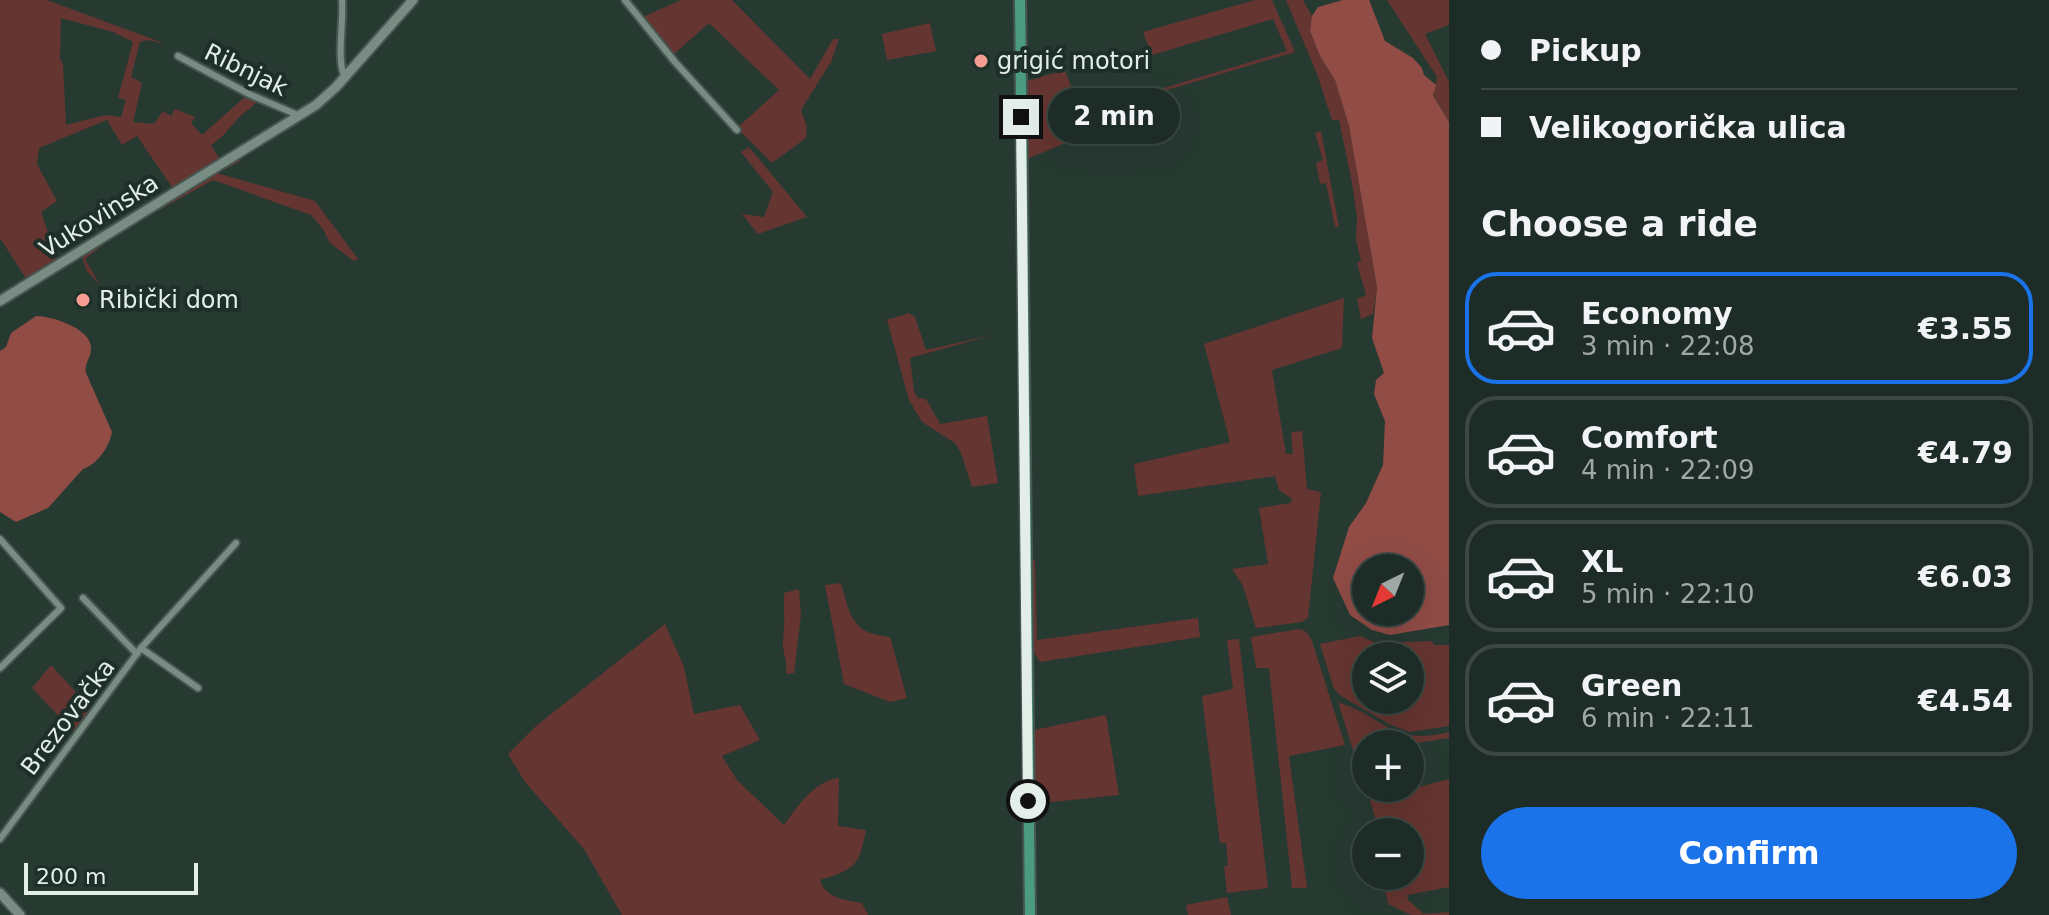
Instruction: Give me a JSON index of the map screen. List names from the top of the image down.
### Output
{
  "streets": {
    "main road": ["Vukovinska"],
    "street": ["Ribnjak", "Brezovačka"]
  },
  "crossings": [
    ["Ribnjak", "Vukovinska"]
  ],
  "places": ["grigić motori", "Ribički dom"],
  "scale_bar": "200 m",
  "north": "bottom left",
  "page": {
    "banner": ["Pickup", "Velikogorička ulica"],
    "bubble": "2 min",
    "heading": "Choose a ride",
    "list": [
      {
        "name": "Economy",
        "note": "3 min · 22:08",
        "value": "€3.55"
      },
      {
        "name": "Comfort",
        "note": "4 min · 22:09",
        "value": "€4.79"
      },
      {
        "name": "XL",
        "note": "5 min · 22:10",
        "value": "€6.03"
      },
      {
        "name": "Green",
        "note": "6 min · 22:11",
        "value": "€4.54"
      }
    ],
    "map_buttons": ["+", "−"],
    "buttons": "Confirm",
    "scale": "200 m"
  }
}
